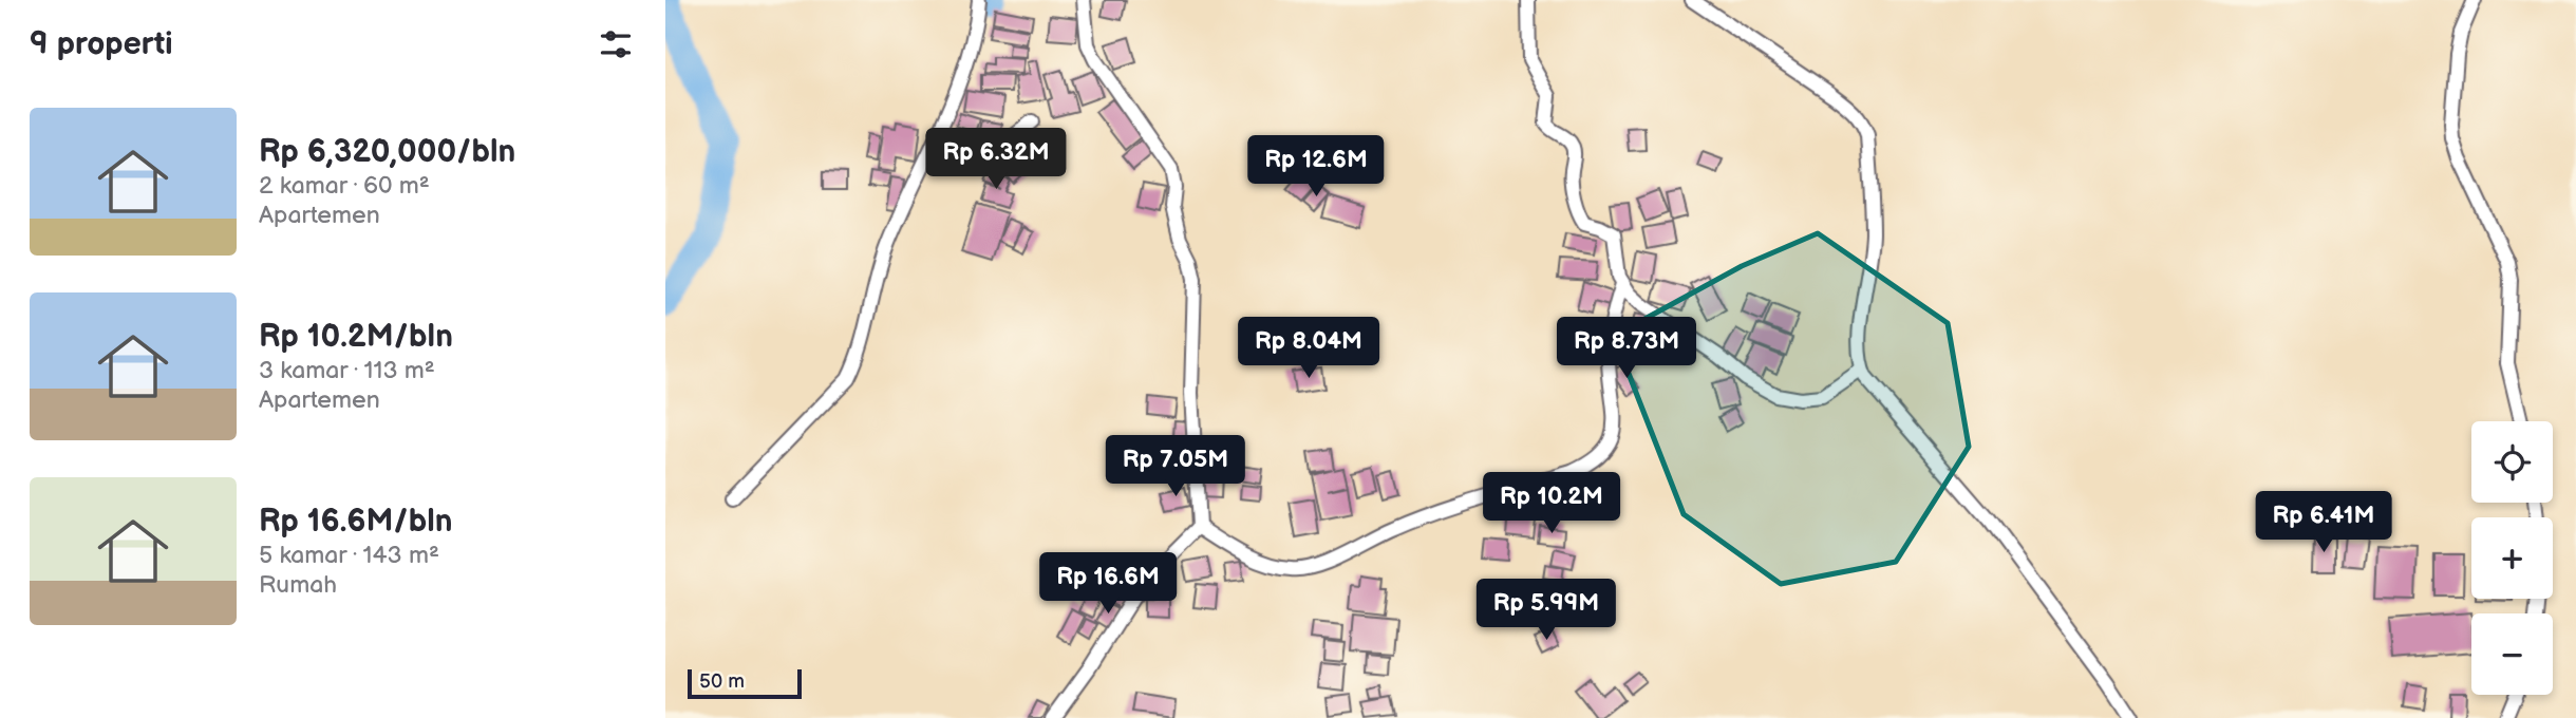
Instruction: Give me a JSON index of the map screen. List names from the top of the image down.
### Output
{
  "scale_bar": "50 m",
  "page": {
    "heading": "9 properti",
    "list": [
      {
        "name": "Rp 6,320,000/bln",
        "note": "2 kamar · 60 m² · Apartemen"
      },
      {
        "name": "Rp 10.2M/bln",
        "note": "3 kamar · 113 m² · Apartemen"
      },
      {
        "name": "Rp 16.6M/bln",
        "note": "5 kamar · 143 m² · Rumah"
      }
    ],
    "price": [
      "Rp 6.32M",
      "Rp 12.6M",
      "Rp 8.04M",
      "Rp 8.73M",
      "Rp 7.05M",
      "Rp 10.2M",
      "Rp 6.41M",
      "Rp 16.6M",
      "Rp 5.99M"
    ],
    "map_buttons": ["+", "−"],
    "scale": "50 m"
  }
}
